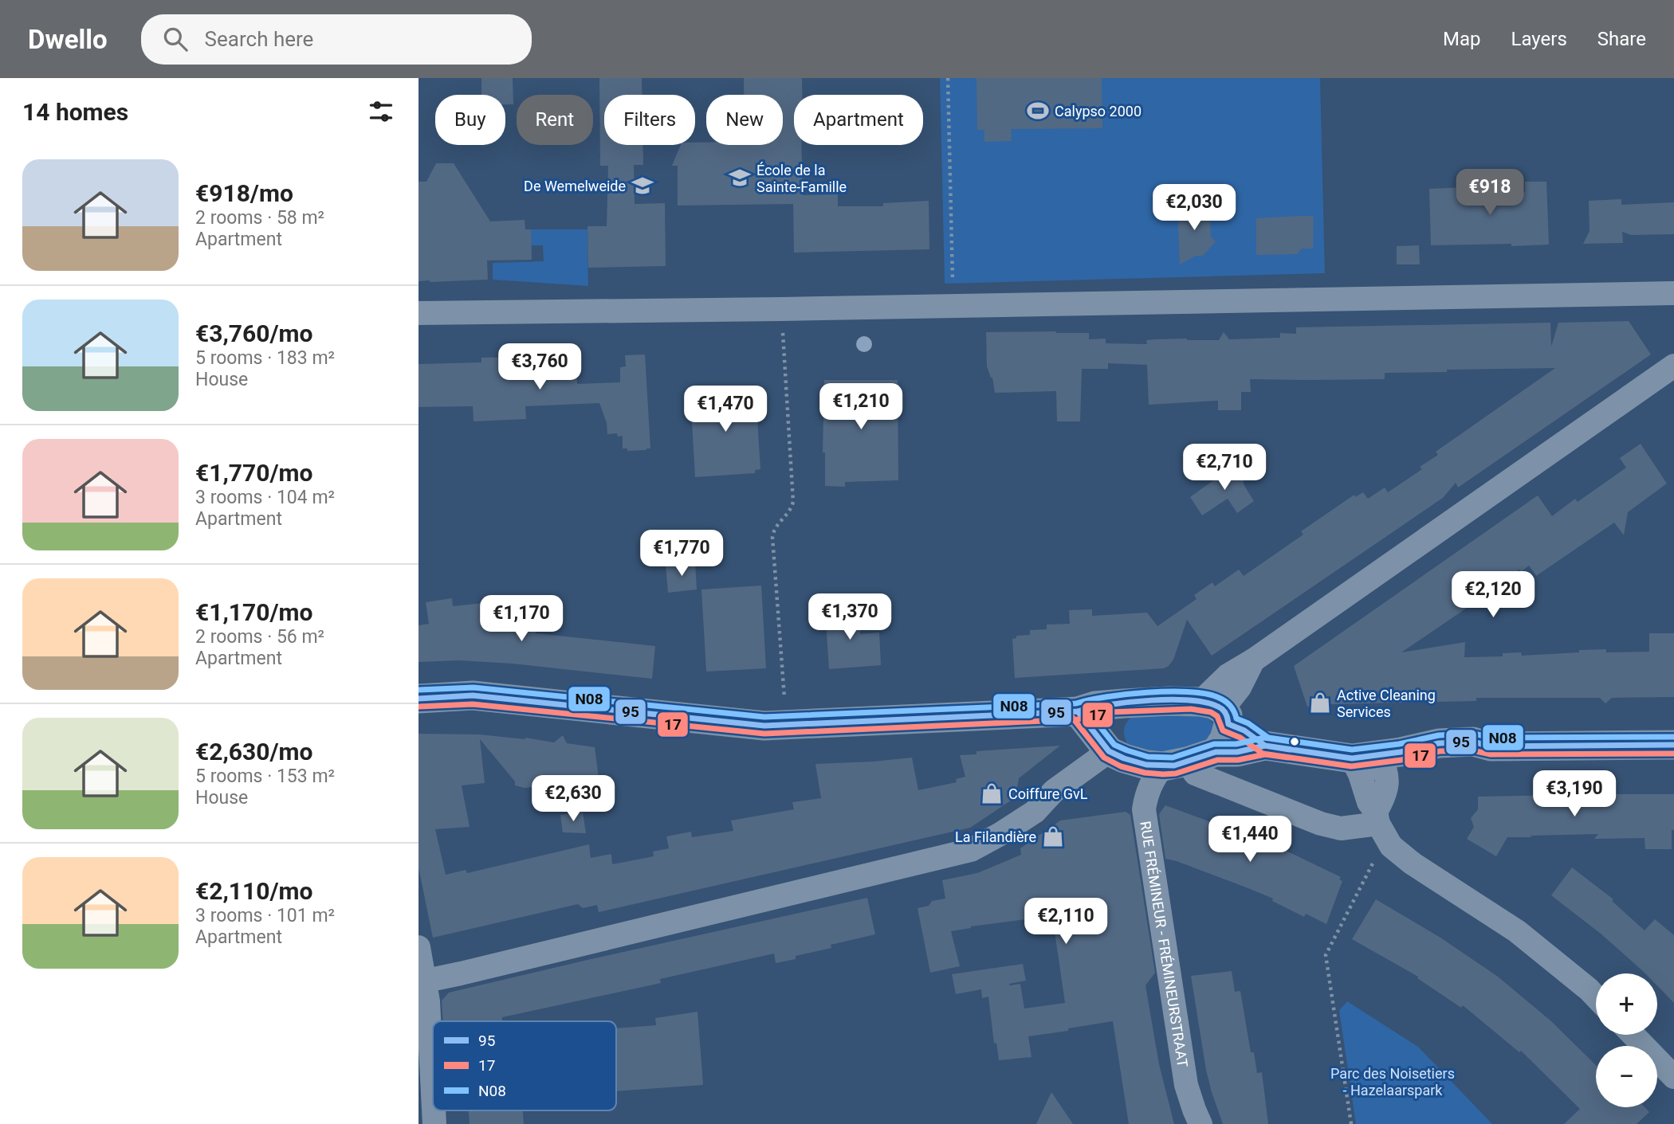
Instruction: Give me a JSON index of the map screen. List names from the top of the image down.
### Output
{
  "streets": {
    "street": ["RUE FRÉMINEUR - FRÉMINEURSTRAAT"]
  },
  "parks": ["Parc des Noisetiers - Hazelaarspark"],
  "places": {
    "sports": ["Calypso 2000"],
    "school or university": ["École de la Sainte-Famille", "De Wemelweide"],
    "shop": ["Active Cleaning Services", "Coiffure GvL", "La Filandière"]
  },
  "lines": ["transit line N08", "transit line 95", "transit line 17"],
  "legend": ["95", "17", "N08"],
  "page": {
    "header": "Dwello",
    "search": "Search here",
    "nav": ["Map", "Layers", "Share"],
    "heading": "14 homes",
    "chip": [
      "Buy",
      "Rent",
      "Filters",
      "New",
      "Apartment"
    ],
    "list": [
      {
        "name": "€918/mo",
        "note": "2 rooms · 58 m² · Apartment"
      },
      {
        "name": "€3,760/mo",
        "note": "5 rooms · 183 m² · House"
      },
      {
        "name": "€1,770/mo",
        "note": "3 rooms · 104 m² · Apartment"
      },
      {
        "name": "€1,170/mo",
        "note": "2 rooms · 56 m² · Apartment"
      },
      {
        "name": "€2,630/mo",
        "note": "5 rooms · 153 m² · House"
      },
      {
        "name": "€2,110/mo",
        "note": "3 rooms · 101 m² · Apartment"
      }
    ],
    "price": [
      "€918",
      "€2,030",
      "€3,760",
      "€1,210",
      "€1,470",
      "€2,710",
      "€1,770",
      "€2,120",
      "€1,370",
      "€1,170",
      "€3,190",
      "€2,630",
      "€1,440",
      "€2,110"
    ],
    "map_buttons": ["+", "−"]
  }
}
